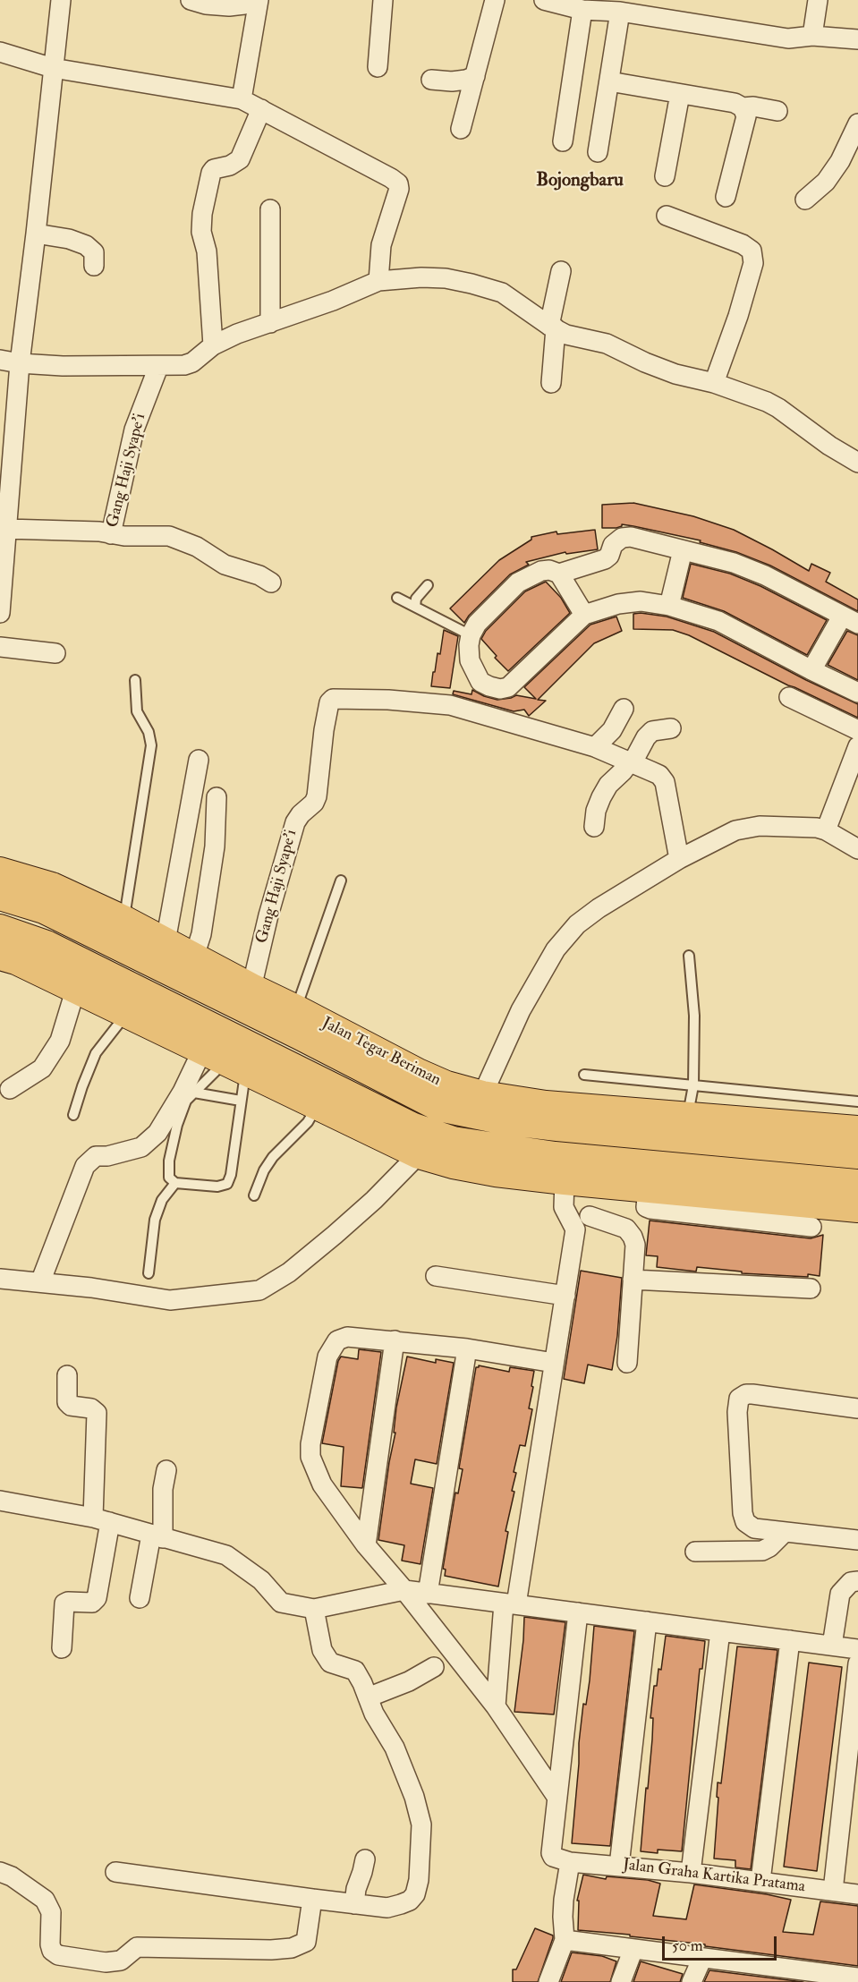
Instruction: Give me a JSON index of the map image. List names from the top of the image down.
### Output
{
  "streets": {
    "main road": ["Jalan Tegar Beriman"],
    "street": ["Gang Haji Syape'i", "Jalan Graha Kartika Pratama"]
  },
  "crossings": [
    ["Gang Haji Syape'i", "Jalan Tegar Beriman"]
  ],
  "districts": ["Bojongbaru"],
  "scale_bar": "50 m"
}
